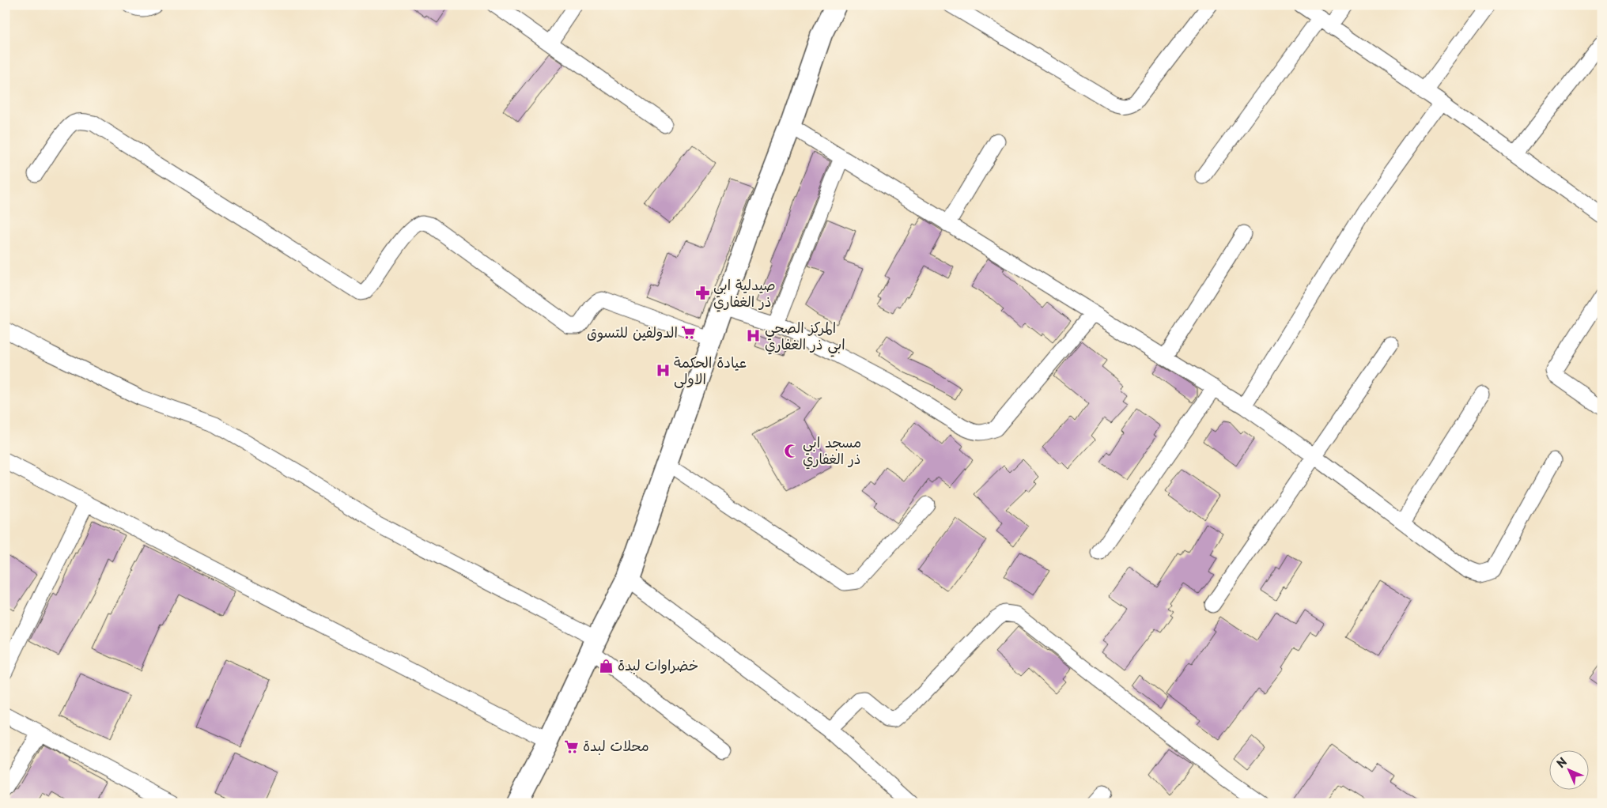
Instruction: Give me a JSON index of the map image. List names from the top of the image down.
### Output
{
  "places": {
    "pharmacy": ["صيدلية ابي ذر الغفاري"],
    "supermarket": ["الدولفين للتسوق", "محلات لبدة"],
    "hospital": ["المركز الصحي ابي ذر الغفاري", "عيادة الحكمة الاولى"],
    "mosque": ["مسجد ابي ذر الغفاري"],
    "shop": ["خضراوات لبدة"]
  },
  "north": "top left"
}
